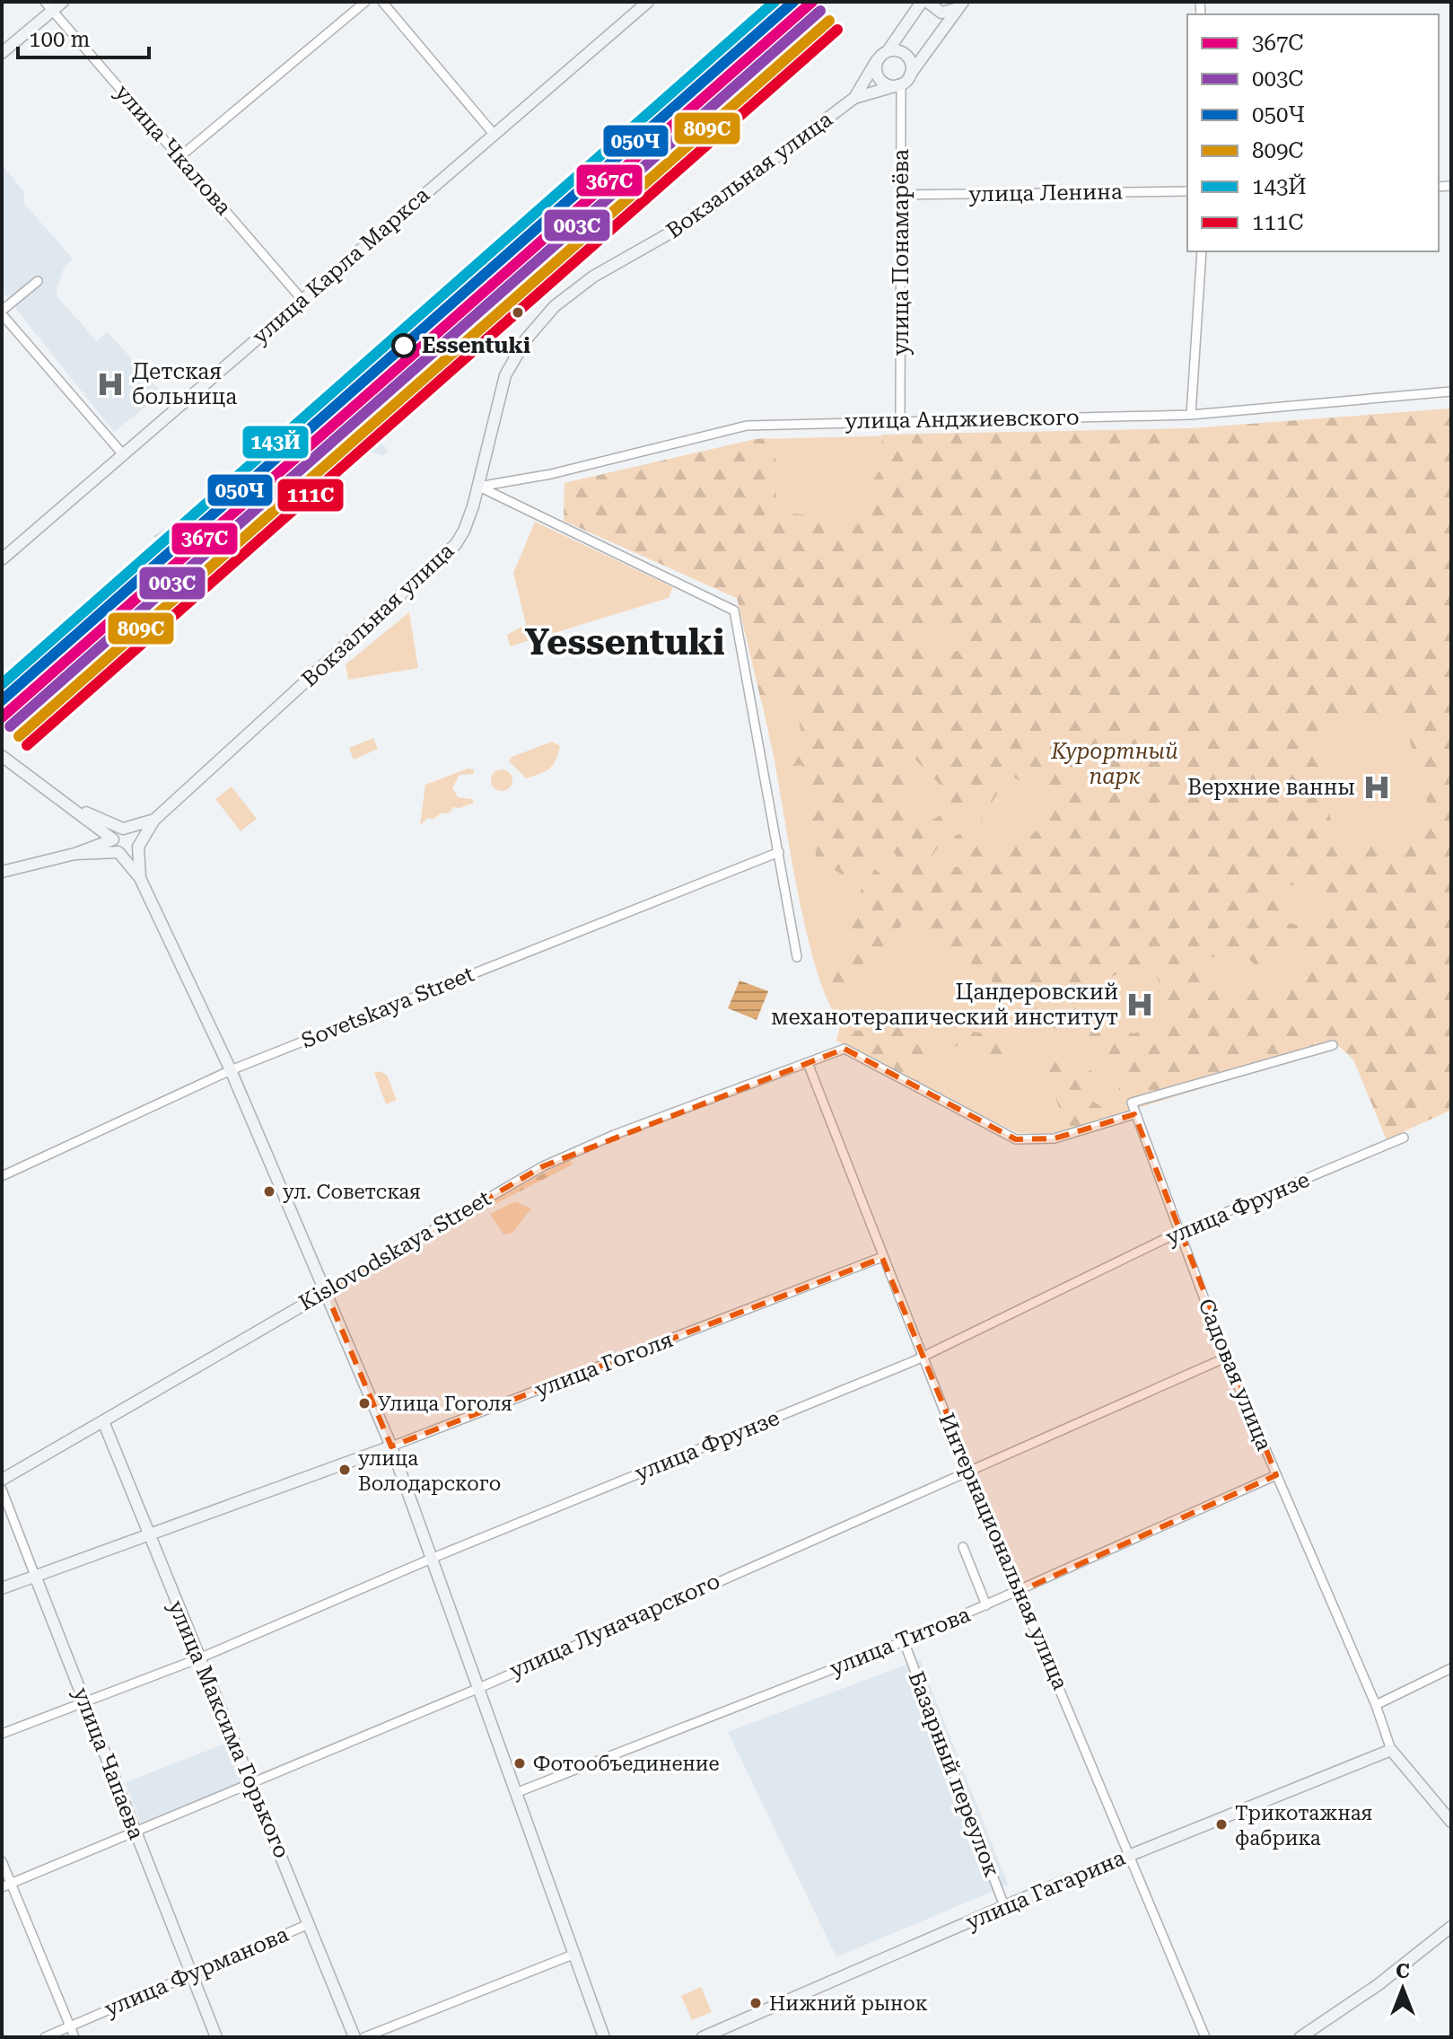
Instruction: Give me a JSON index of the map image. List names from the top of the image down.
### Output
{
  "streets": {
    "street": [
      "улица Чкалова",
      "Вокзальная улица",
      "улица Ленина",
      "улица Понамарёва",
      "улица Карла Маркса",
      "улица Анджиевского",
      "Sovetskaya Street",
      "улица Фрунзе",
      "Kislovodskaya Street",
      "улица Гоголя",
      "Садовая улица",
      "Интернациональная улица",
      "улица Луначарского",
      "улица Титова",
      "улица Максима Горького",
      "улица Чапаева",
      "Базарный переулок",
      "улица Гагарина",
      "улица Фурманова"
    ]
  },
  "crossings": [
    ["улица Чкалова", "улица Карла Маркса"],
    ["Вокзальная улица", "улица Анджиевского"],
    ["улица Ленина", "улица Понамарёва"],
    ["улица Понамарёва", "улица Анджиевского"],
    ["улица Фрунзе", "Садовая улица"],
    ["улица Фрунзе", "Интернациональная улица"],
    ["улица Фрунзе", "улица Максима Горького"],
    ["улица Фрунзе", "улица Чапаева"],
    ["Kislovodskaya Street", "Садовая улица"],
    ["Kislovodskaya Street", "Интернациональная улица"],
    ["Kislovodskaya Street", "улица Максима Горького"],
    ["улица Гоголя", "Интернациональная улица"],
    ["улица Гоголя", "улица Максима Горького"],
    ["улица Гоголя", "улица Чапаева"],
    ["Садовая улица", "улица Луначарского"],
    ["Садовая улица", "улица Титова"],
    ["Садовая улица", "улица Гагарина"],
    ["Интернациональная улица", "улица Луначарского"],
    ["Интернациональная улица", "улица Титова"],
    ["Интернациональная улица", "улица Гагарина"],
    ["улица Луначарского", "улица Максима Горького"],
    ["улица Луначарского", "улица Чапаева"],
    ["улица Титова", "Базарный переулок"],
    ["улица Максима Горького", "улица Фурманова"],
    ["улица Чапаева", "улица Фурманова"],
    ["Базарный переулок", "улица Гагарина"]
  ],
  "districts": ["Yessentuki"],
  "parks": ["Курортный парк"],
  "places": {
    "other": [
      "Essentuki",
      "ул. Советская",
      "Улица Гоголя",
      "улица Володарского",
      "Фотообъединение",
      "Трикотажная фабрика",
      "Нижний рынок"
    ],
    "hospital": ["Детская больница", "Верхние ванны", "Цандеровский механотерапический институт"]
  },
  "lines": [
    "transit line 367С",
    "transit line 050Ч",
    "transit line 143Й",
    "transit line 003С",
    "transit line 809С",
    "transit line 111С"
  ],
  "legend": [
    "367С",
    "003С",
    "050Ч",
    "809С",
    "143Й",
    "111С"
  ],
  "scale_bar": "100 m",
  "north": "top"
}
